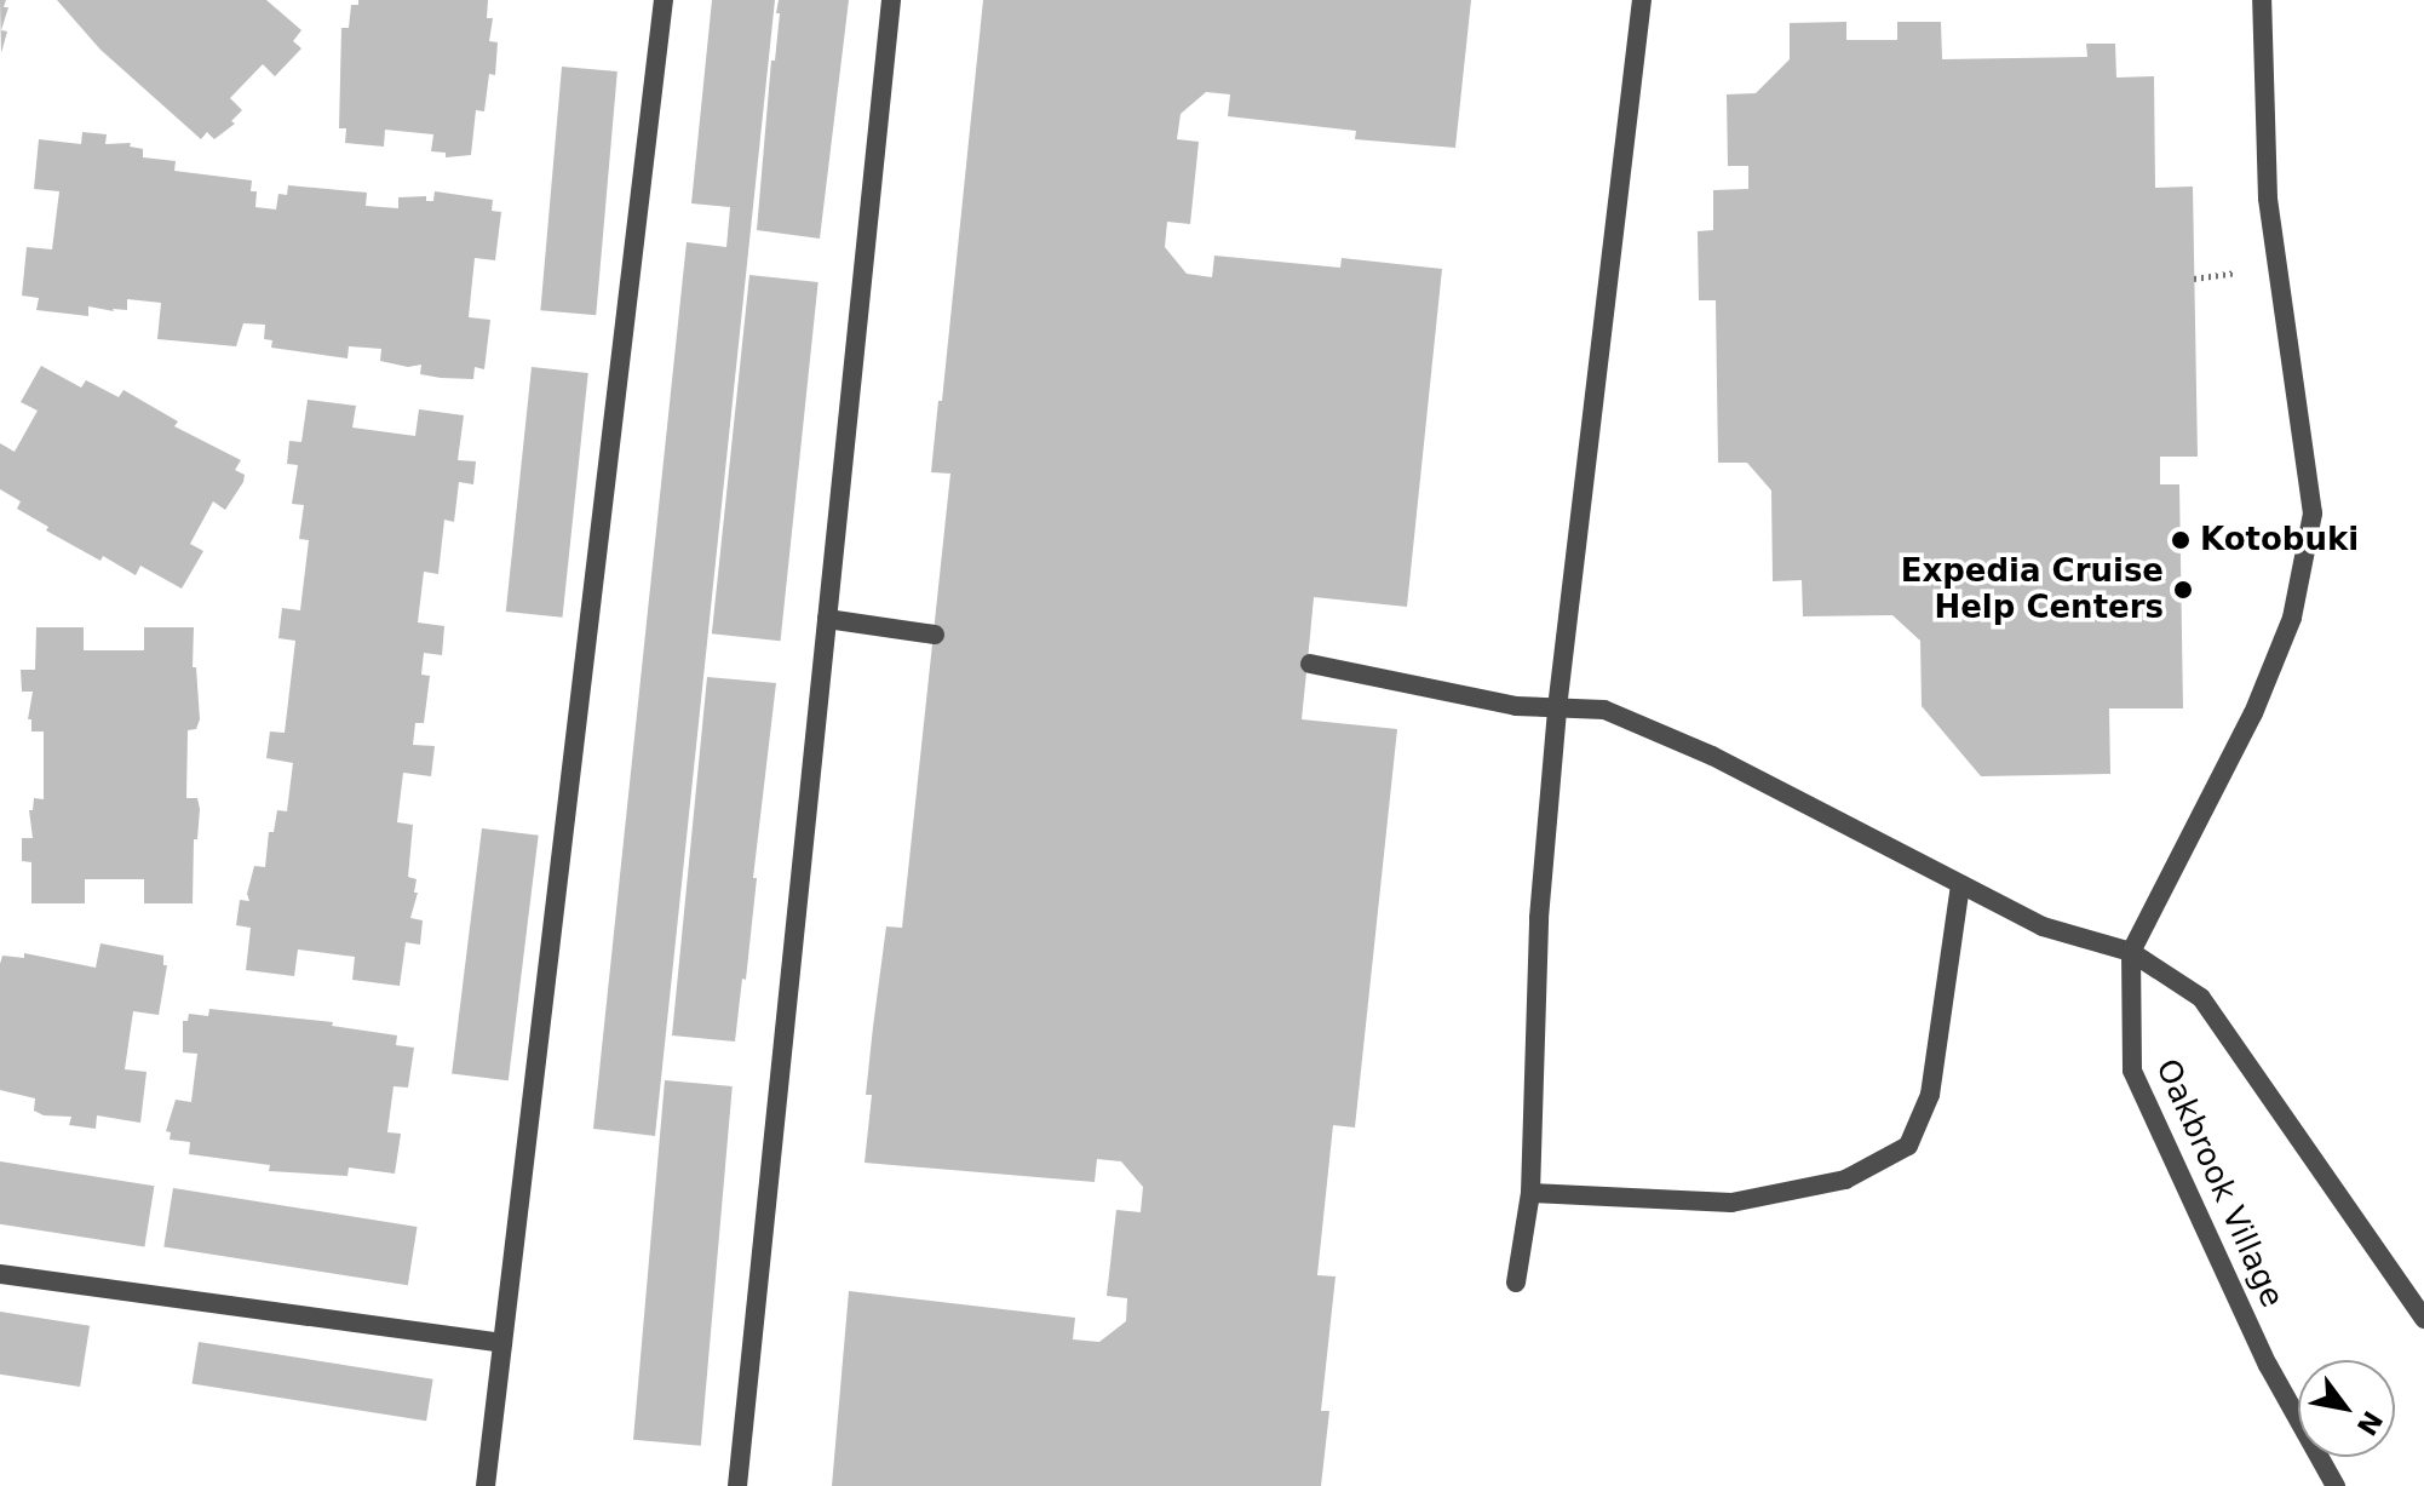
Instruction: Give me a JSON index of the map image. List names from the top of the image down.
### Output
{
  "streets": {
    "lane": ["Oakbrook Village"]
  },
  "places": ["Kotobuki", "Expedia Cruise Help Centers"],
  "north": "bottom right"
}
